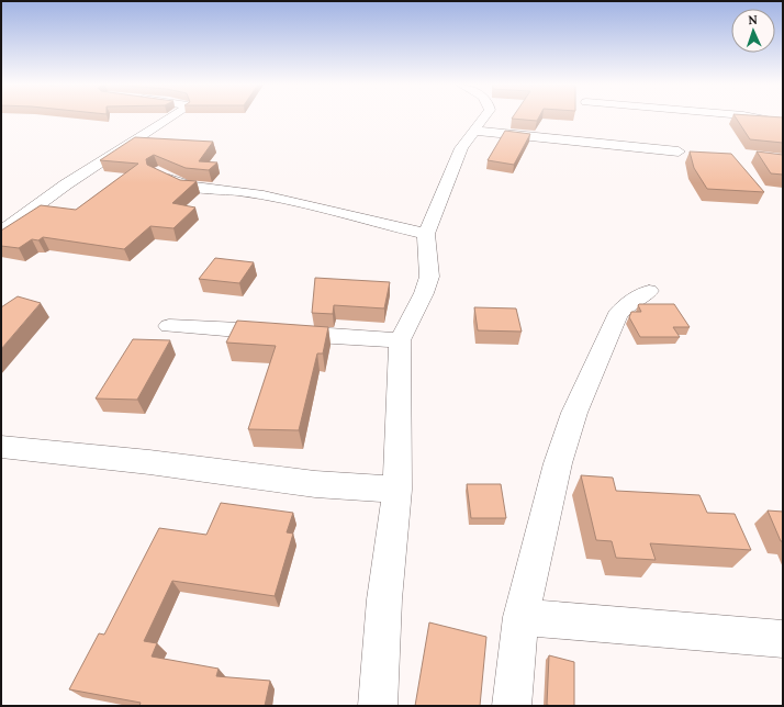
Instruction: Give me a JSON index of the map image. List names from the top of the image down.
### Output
{
  "north": "top"
}
